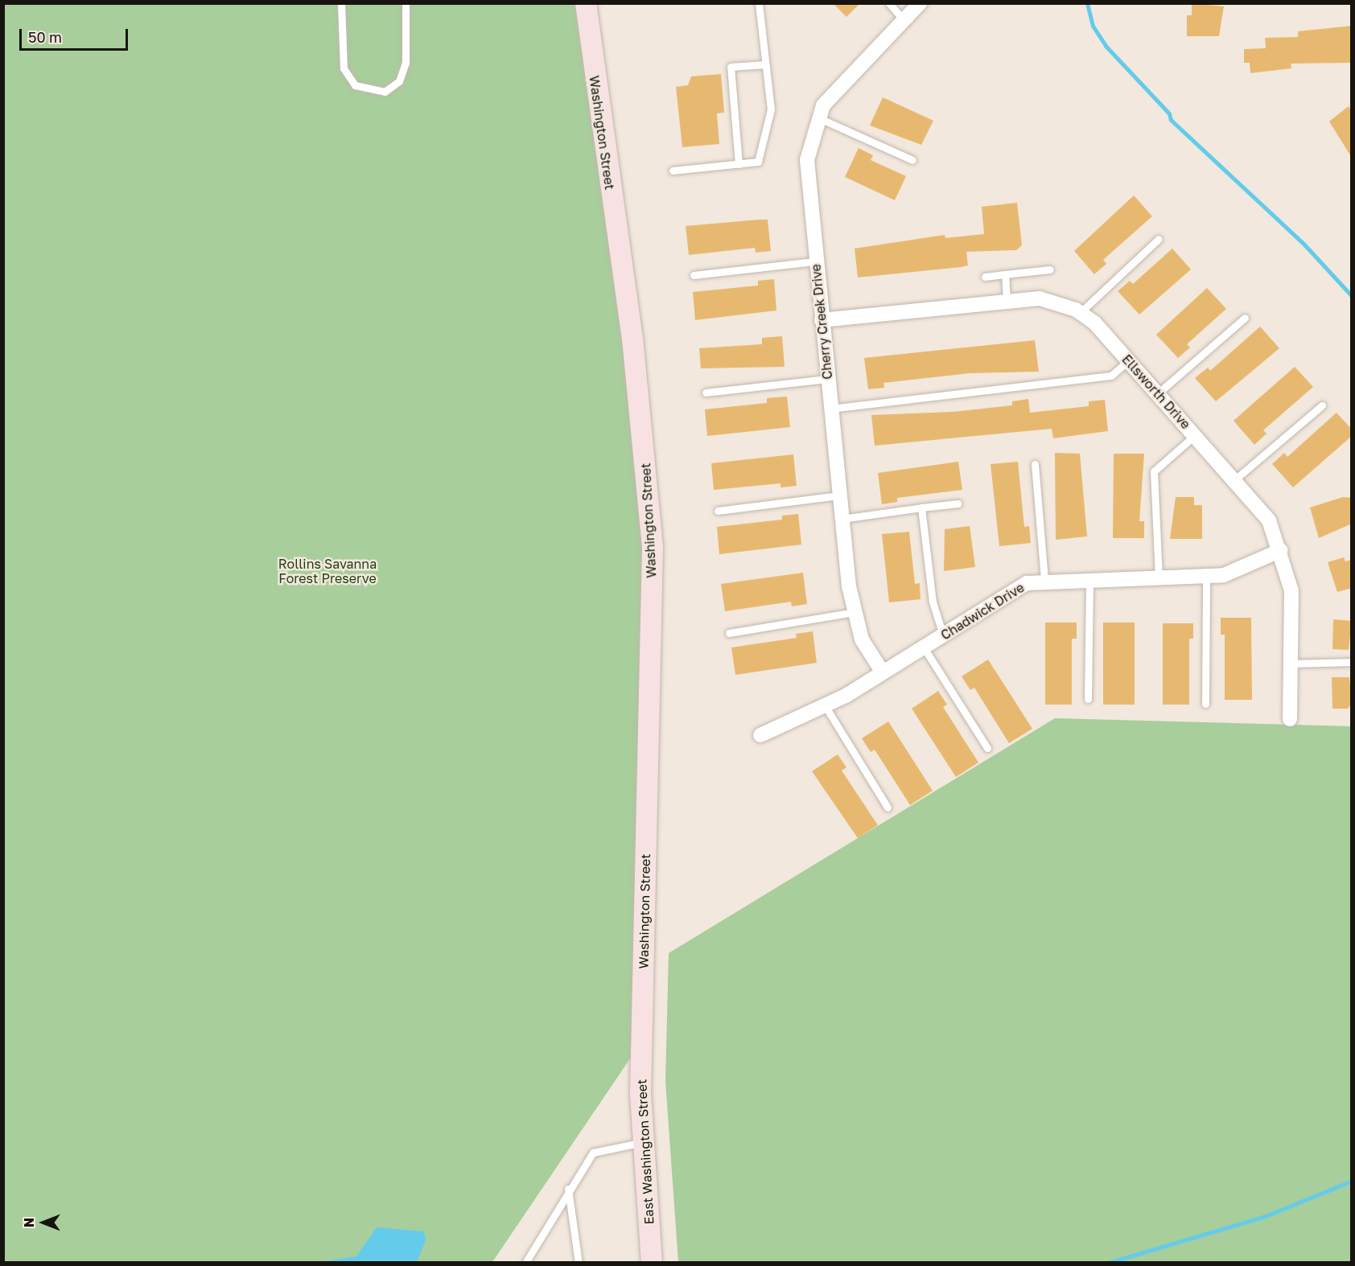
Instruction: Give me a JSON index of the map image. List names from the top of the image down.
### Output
{
  "streets": {
    "main road": ["Washington Street", "East Washington Street"],
    "street": ["Cherry Creek Drive", "Ellsworth Drive", "Chadwick Drive"]
  },
  "crossings": [
    ["Washington Street", "East Washington Street"],
    ["Cherry Creek Drive", "Ellsworth Drive"],
    ["Cherry Creek Drive", "Chadwick Drive"],
    ["Ellsworth Drive", "Chadwick Drive"]
  ],
  "parks": ["Rollins Savanna Forest Preserve"],
  "scale_bar": "50 m",
  "north": "left"
}
